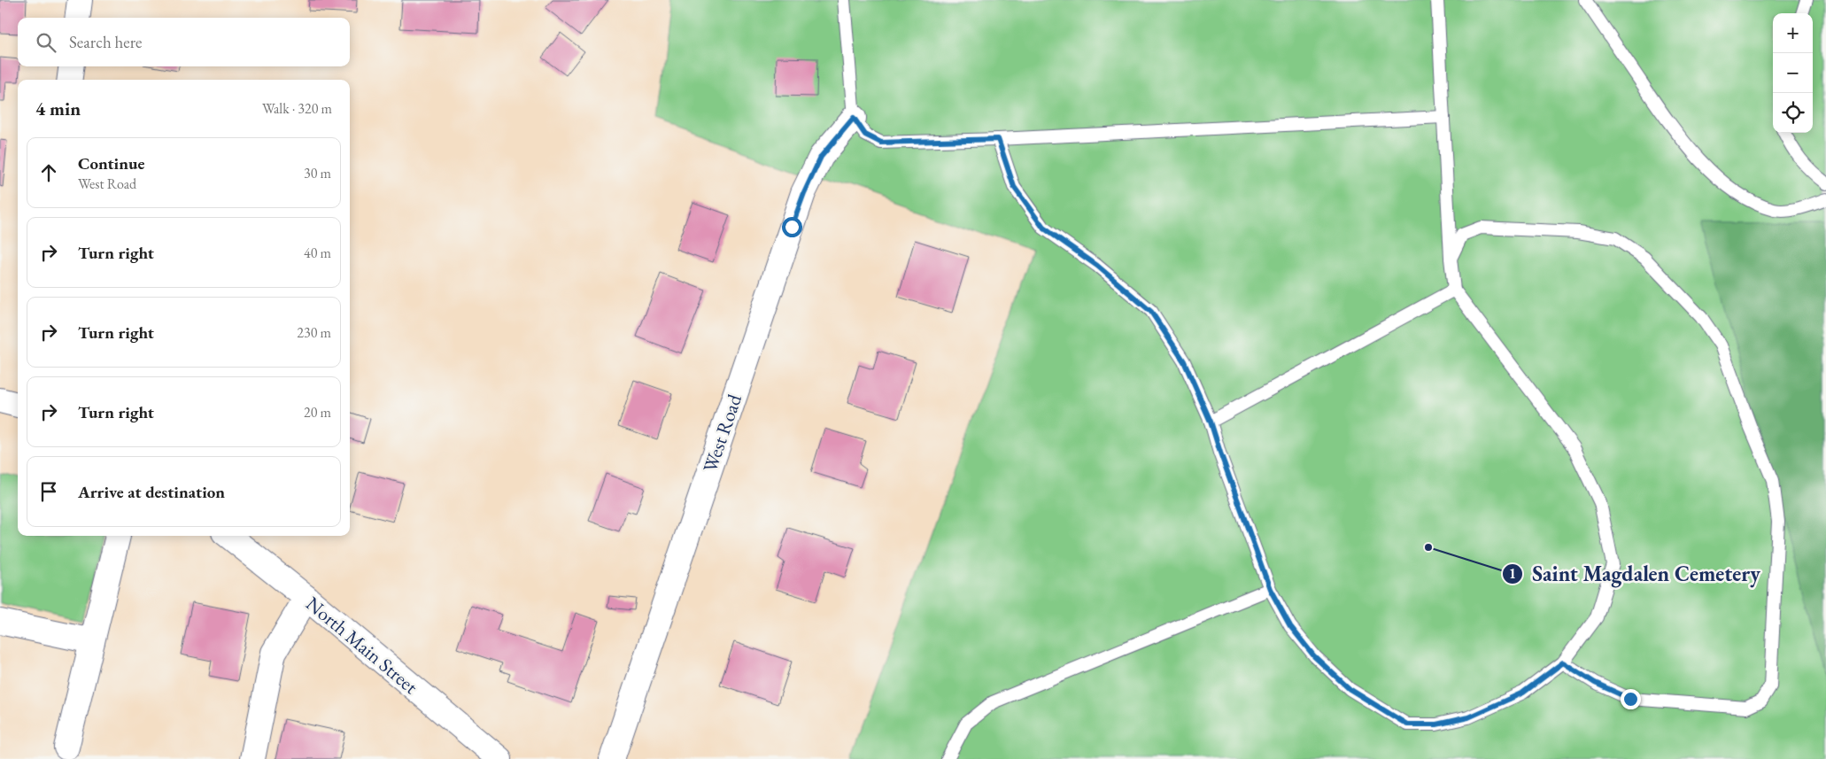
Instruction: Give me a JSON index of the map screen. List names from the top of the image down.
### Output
{
  "streets": {
    "street": ["West Road", "North Main Street"]
  },
  "places": ["Saint Magdalen Cemetery"],
  "page": {
    "map_buttons": ["+", "−"],
    "search": "Search here",
    "heading": ["4 min", "Walk · 320 m"],
    "list": [
      ["Continue", "West Road", "30 m"],
      ["Turn right", "40 m"],
      ["Turn right", "230 m"],
      ["Turn right", "20 m"],
      "Arrive at destination"
    ]
  }
}
